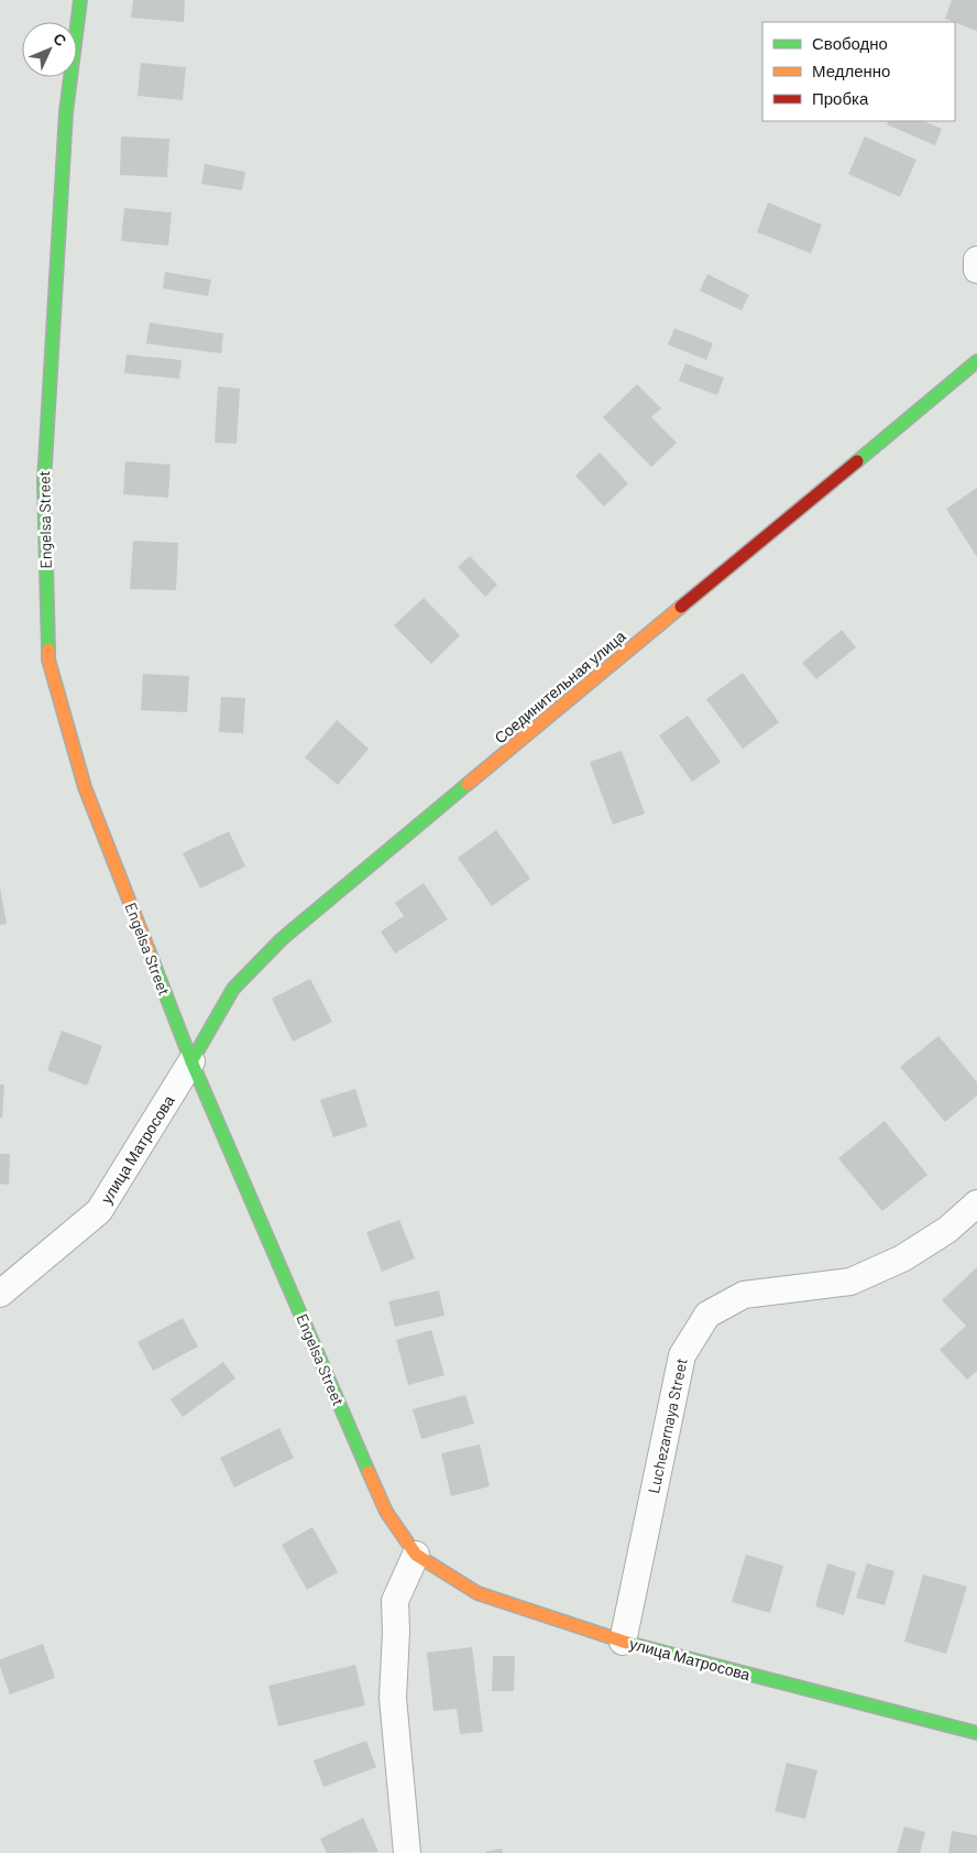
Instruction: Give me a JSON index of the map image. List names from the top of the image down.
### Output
{
  "streets": {
    "street": [
      "Engelsa Street",
      "Соединительная улица",
      "улица Матросова",
      "Luchezarnaya Street"
    ]
  },
  "crossings": [
    ["Engelsa Street", "Соединительная улица"],
    ["Engelsa Street", "улица Матросова"],
    ["Соединительная улица", "улица Матросова"],
    ["улица Матросова", "Luchezarnaya Street"]
  ],
  "legend": ["Свободно", "Медленно", "Пробка"],
  "north": "top right"
}
